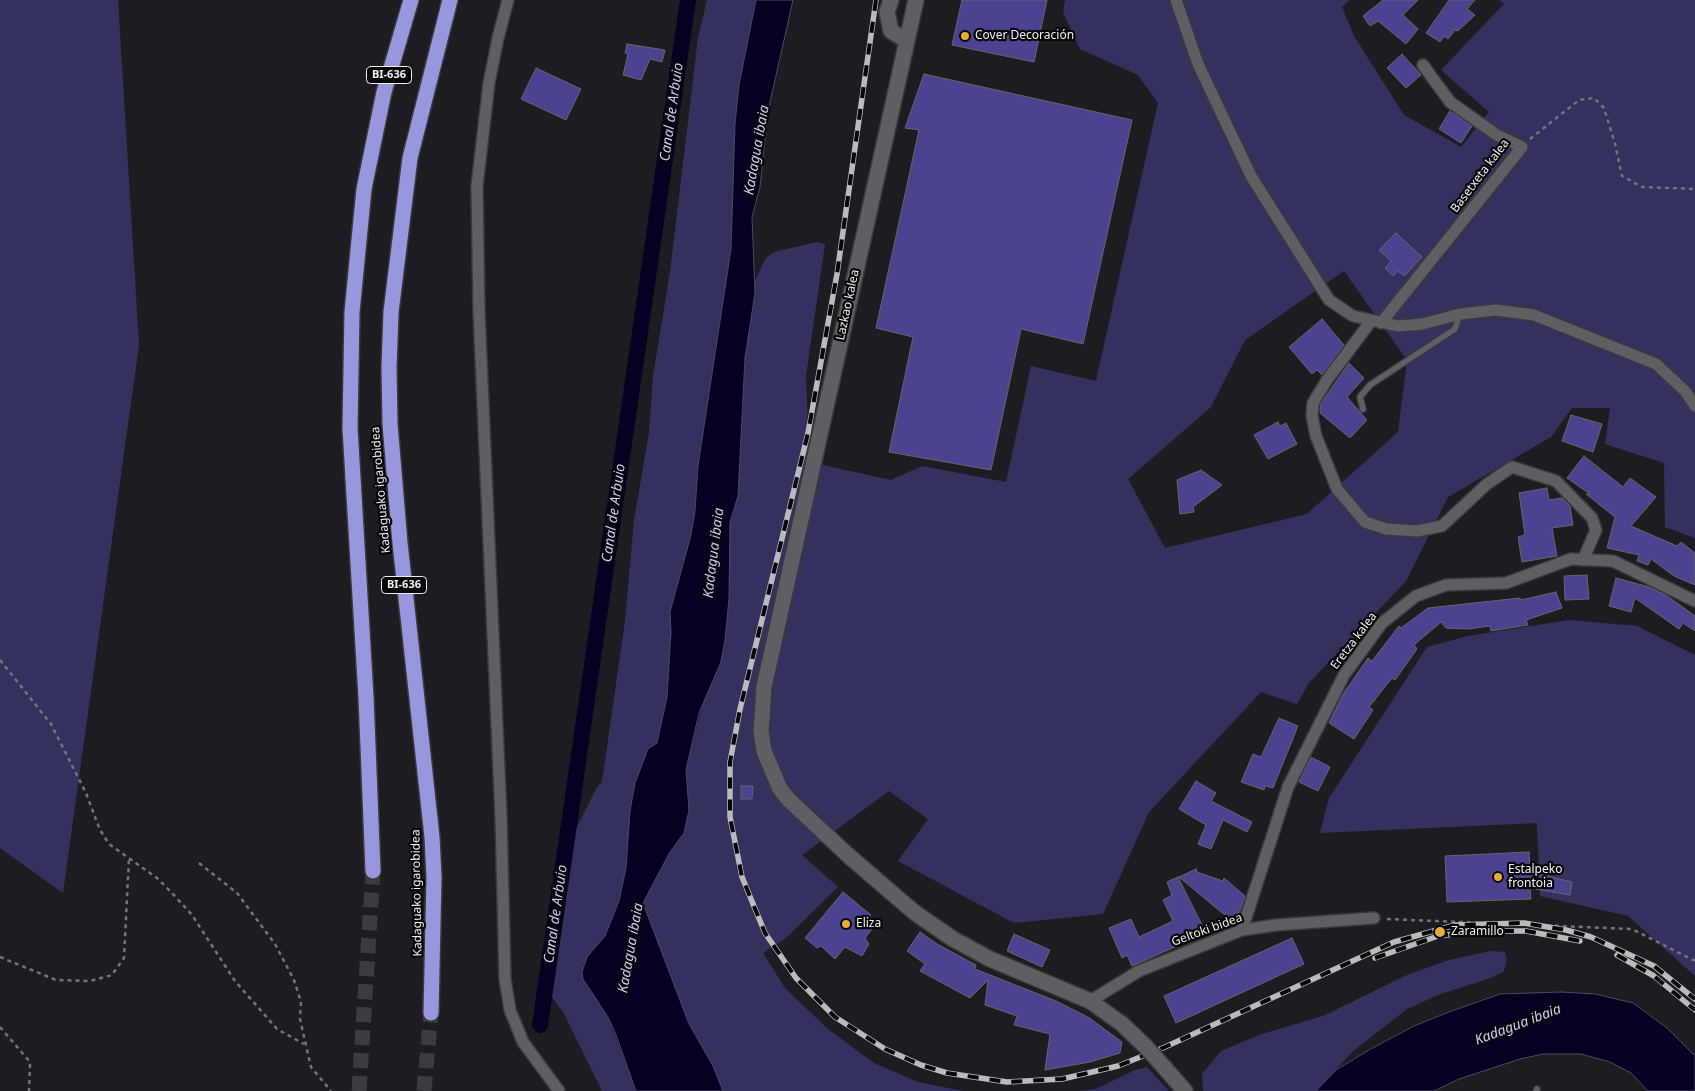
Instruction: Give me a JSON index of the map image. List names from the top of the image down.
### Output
{
  "streets": {
    "highway": ["BI-636", "Kadaguako igarobidea"],
    "street": [
      "Basetxeta kalea",
      "Lazkao kalea",
      "Eretza kalea",
      "Geltoki bidea"
    ]
  },
  "crossings": [
    ["Basetxeta kalea", "Eretza kalea"],
    ["Lazkao kalea", "Geltoki bidea"],
    ["Eretza kalea", "Geltoki bidea"]
  ],
  "water": ["Canal de Arbuio", "Kadagua ibaia"],
  "places": [
    "Cover Decoración",
    "Estalpeko frontoia",
    "Eliza",
    "Zaramillo"
  ]
}
